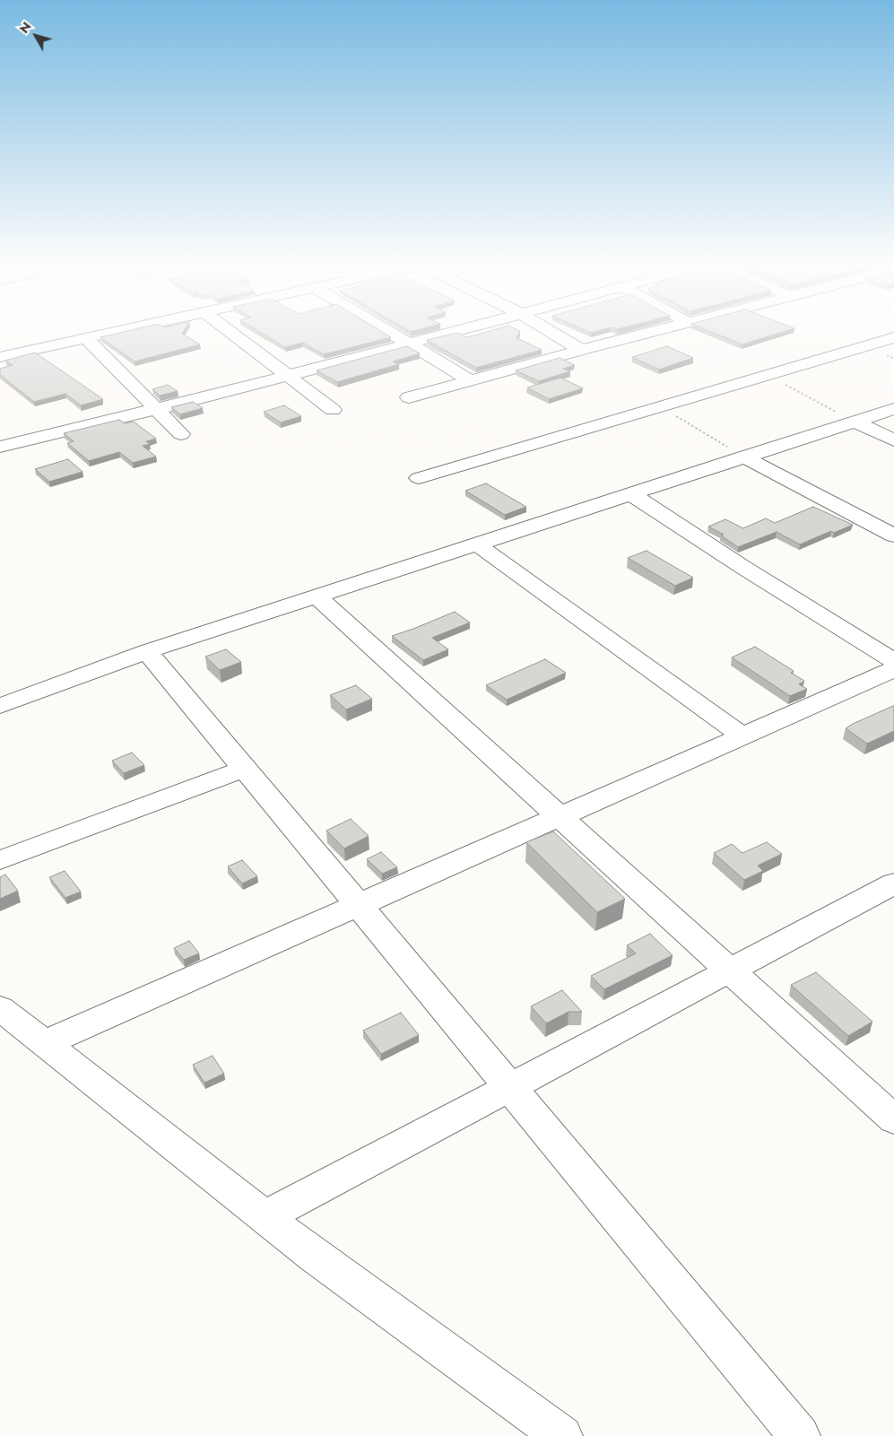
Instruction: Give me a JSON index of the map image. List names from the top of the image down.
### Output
{
  "north": "top left"
}
